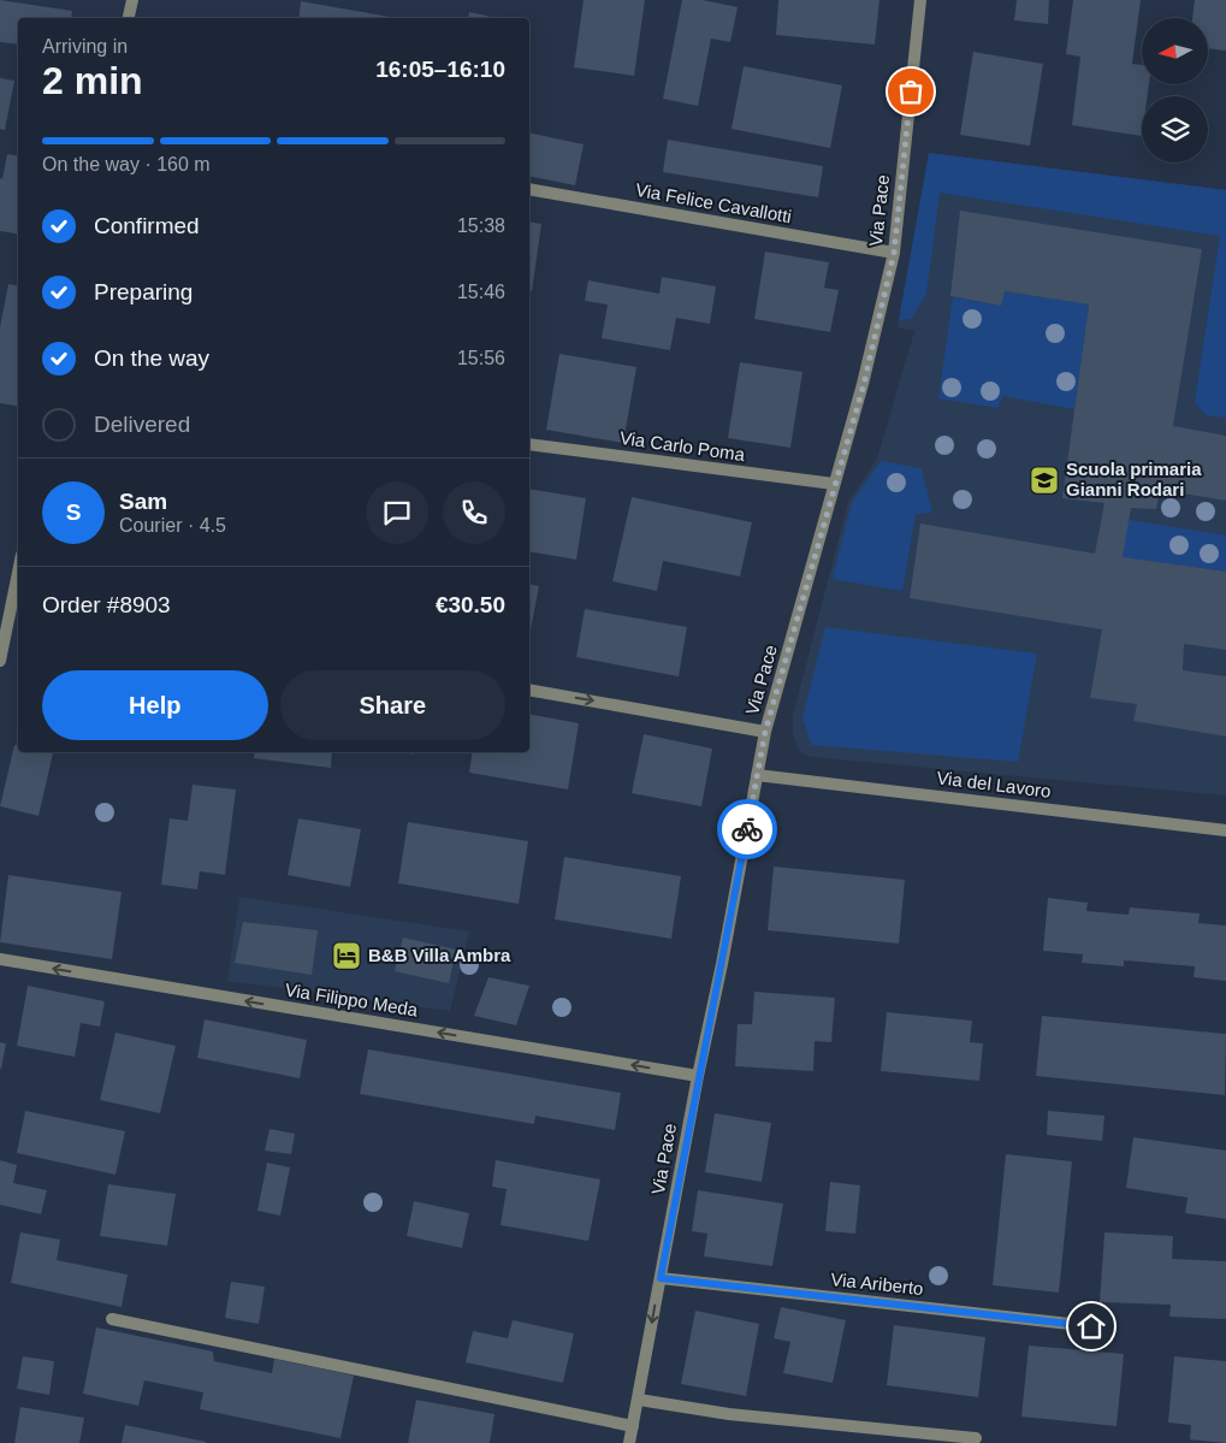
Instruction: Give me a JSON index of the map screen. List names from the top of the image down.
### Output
{
  "streets": {
    "street": [
      "Via Felice Cavallotti",
      "Via Pace",
      "Via Carlo Poma",
      "Via del Lavoro",
      "Via Filippo Meda",
      "Via Ariberto"
    ]
  },
  "crossings": [
    ["Via Felice Cavallotti", "Via Pace"],
    ["Via Pace", "Via Carlo Poma"],
    ["Via Pace", "Via del Lavoro"],
    ["Via Pace", "Via Filippo Meda"],
    ["Via Pace", "Via Ariberto"]
  ],
  "one_way": ["Via Filippo Meda"],
  "places": {
    "school or university": ["Scuola primaria Gianni Rodari"],
    "hotel": ["B&B Villa Ambra"]
  },
  "north": "left",
  "page": {
    "heading": ["2 min", "Arriving in", "16:05–16:10"],
    "panel": [
      "Sam",
      "Courier · 4.5",
      "Order #8903",
      "€30.50"
    ],
    "bar": "On the way · 160 m",
    "list": [
      ["Confirmed", "15:38"],
      ["Preparing", "15:46"],
      ["On the way", "15:56"],
      "Delivered"
    ],
    "round": "S",
    "buttons": ["Help", "Share"]
  }
}
